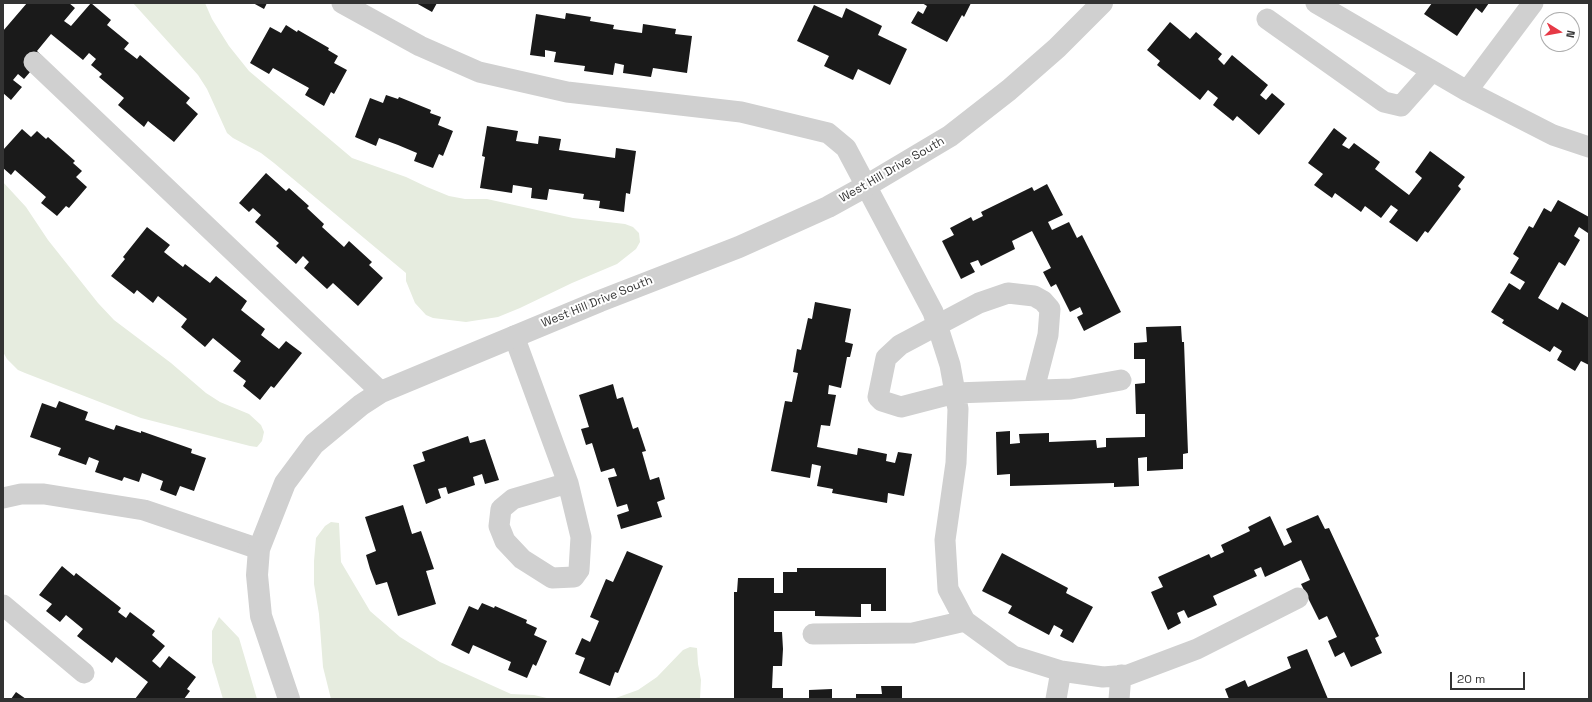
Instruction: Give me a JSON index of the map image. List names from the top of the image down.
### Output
{
  "streets": {
    "street": ["West Hill Drive South"]
  },
  "scale_bar": "20 m",
  "north": "right"
}
